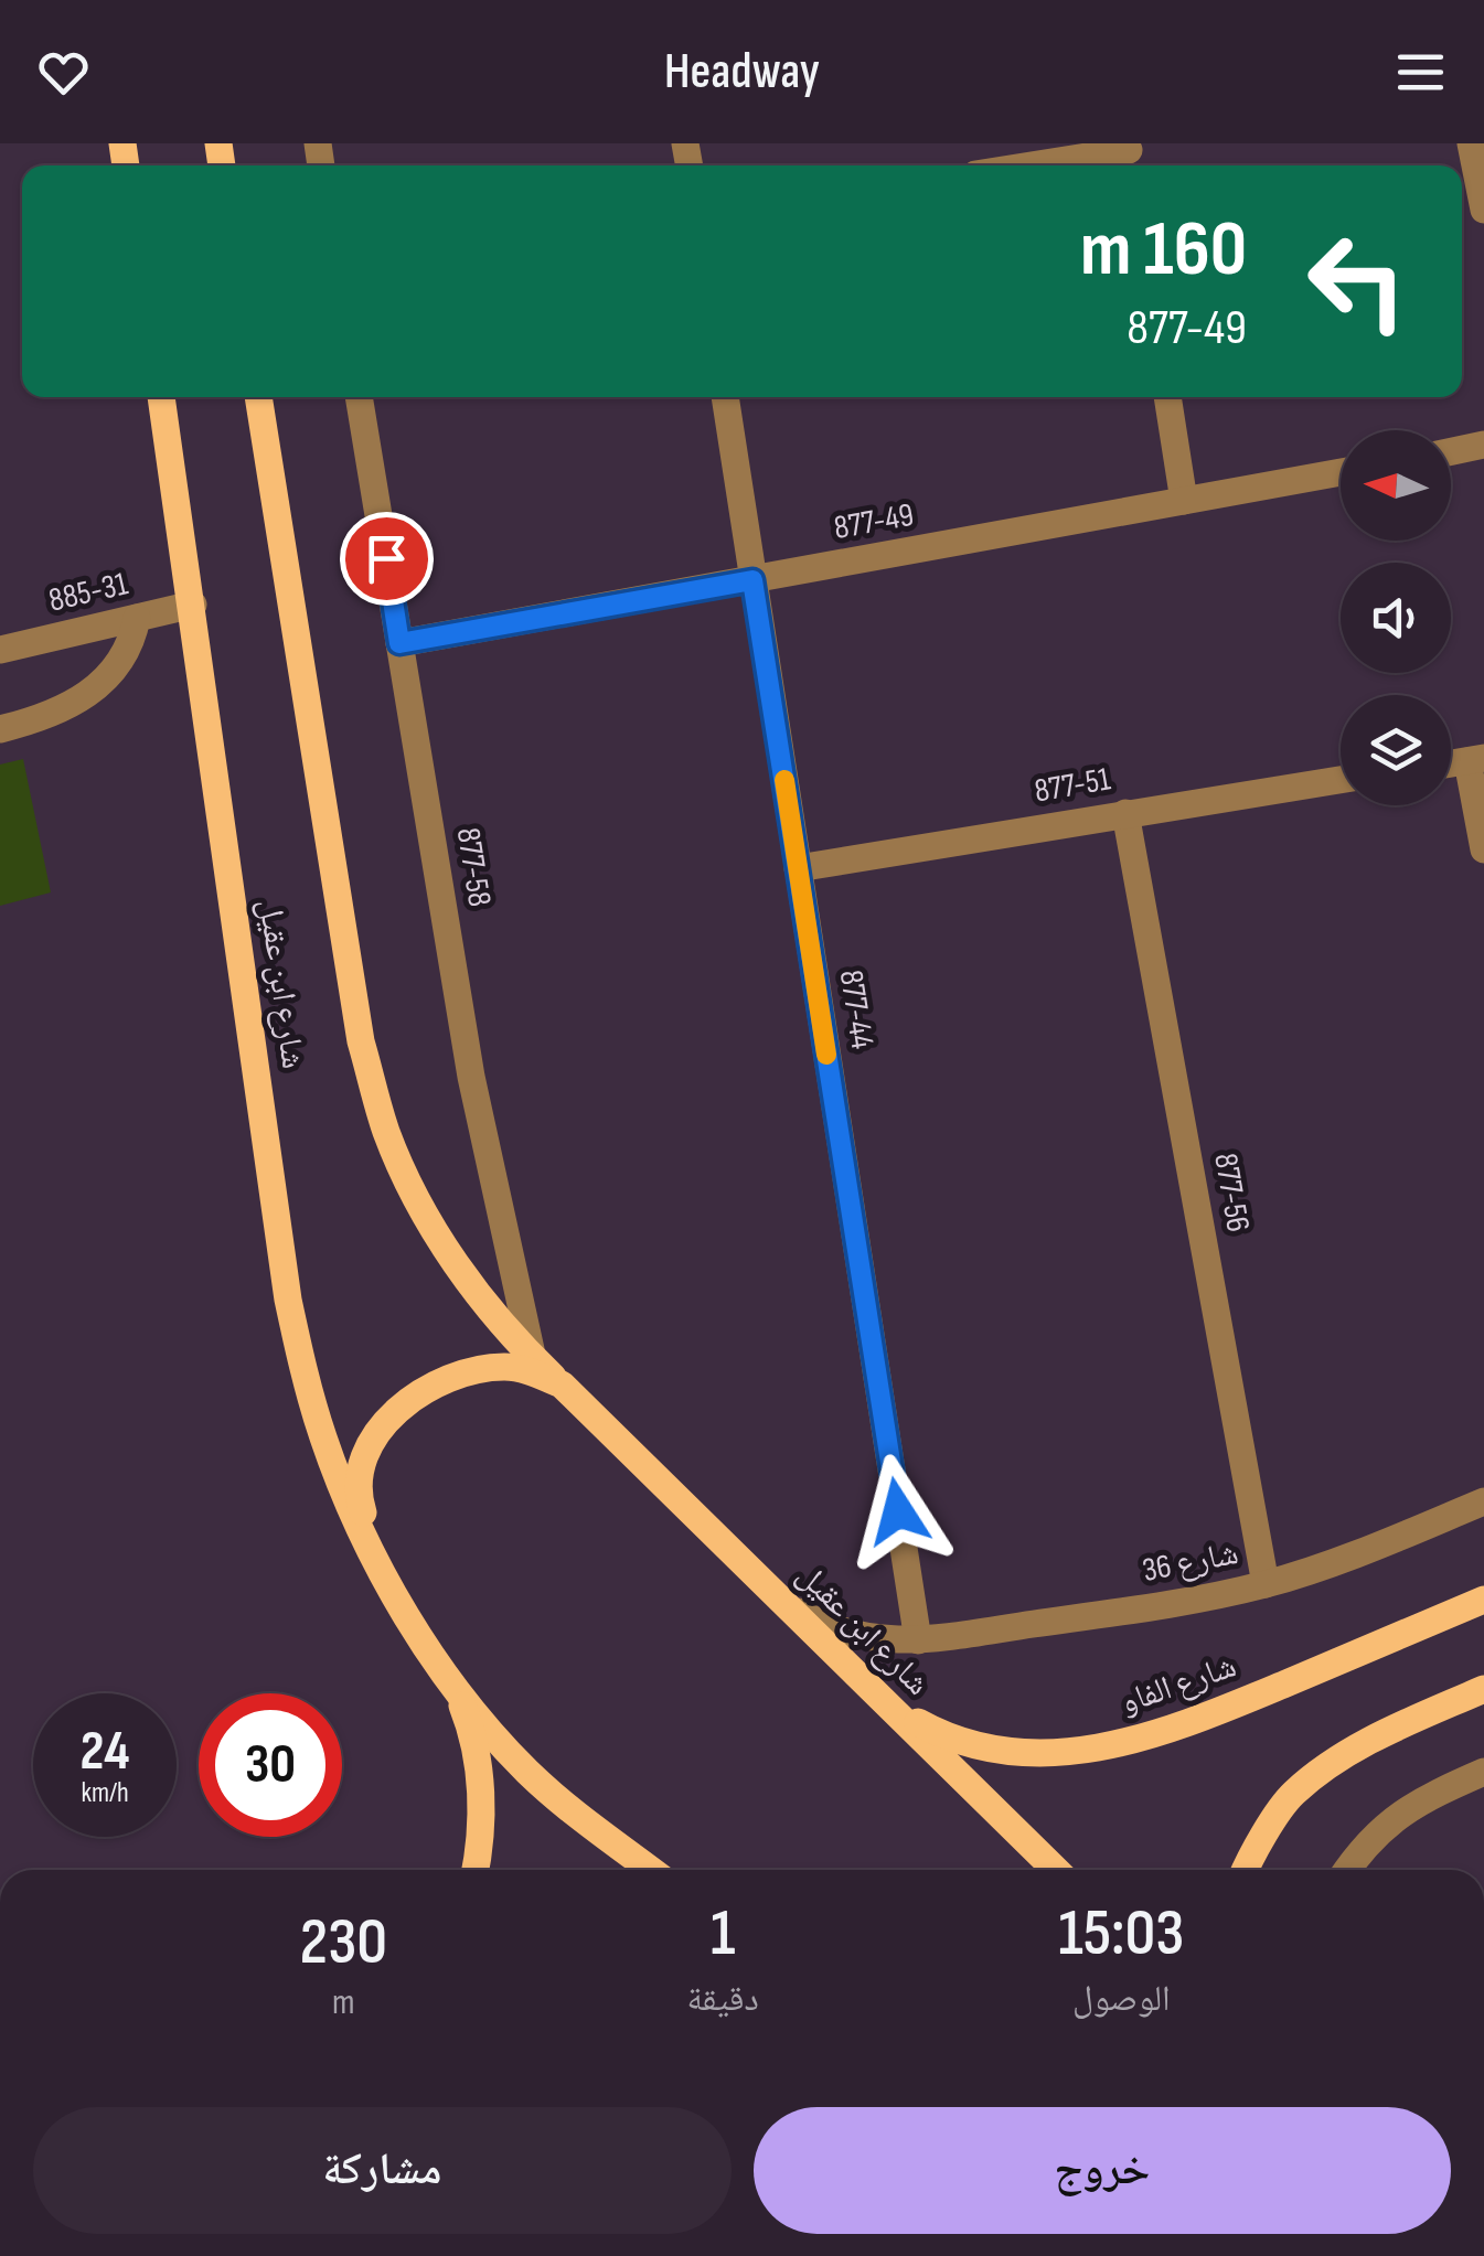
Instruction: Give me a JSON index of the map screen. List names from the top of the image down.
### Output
{
  "streets": {
    "main road": ["شارع ابن عقيل", "شارع الفاو"],
    "street": [
      "877-49",
      "885-31",
      "877-51",
      "877-58",
      "877-44",
      "877-56",
      "شارع 36"
    ]
  },
  "crossings": [
    ["877-49", "877-58"],
    ["877-49", "877-44"],
    ["885-31", "شارع ابن عقيل"],
    ["877-51", "877-44"],
    ["877-51", "877-56"],
    ["877-58", "شارع ابن عقيل"],
    ["شارع ابن عقيل", "شارع 36"],
    ["شارع ابن عقيل", "شارع الفاو"],
    ["877-44", "شارع 36"],
    ["877-56", "شارع 36"]
  ],
  "north": "left",
  "page": {
    "header": "Headway",
    "turn": ["160 m", "877-49"],
    "speed": "24 km/h",
    "limit": "30",
    "eta": [
      "15:03",
      "الوصول",
      "1",
      "دقيقة",
      "230",
      "m"
    ],
    "buttons": ["خروج", "مشاركة"]
  }
}
